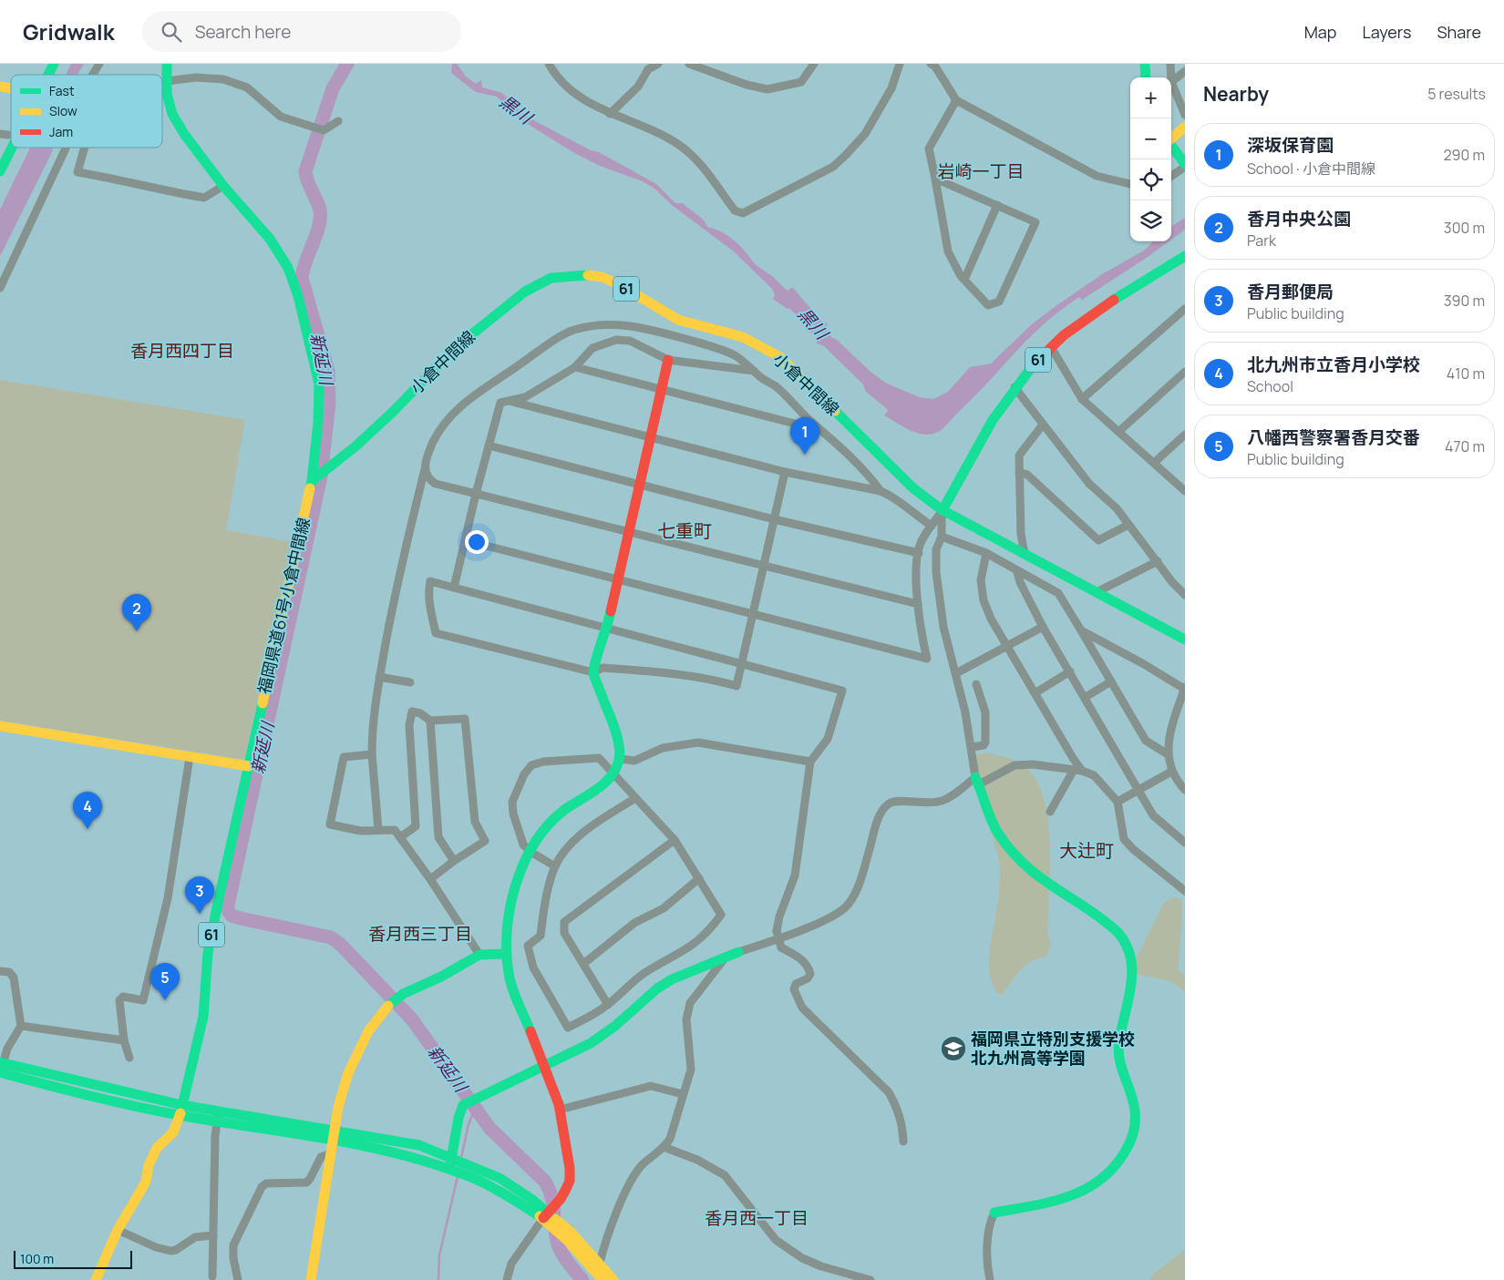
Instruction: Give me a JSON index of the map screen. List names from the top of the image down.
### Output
{
  "streets": {
    "street": ["61", "小倉中間線", "福岡県道61号小倉中間線"]
  },
  "crossings": [
    ["61", "小倉中間線"],
    ["61", "福岡県道61号小倉中間線"],
    ["小倉中間線", "福岡県道61号小倉中間線"]
  ],
  "districts": [
    "岩崎一丁目",
    "香月西四丁目",
    "七重町",
    "大辻町",
    "香月西三丁目",
    "香月西一丁目"
  ],
  "water": ["黒川", "新延川"],
  "places": {
    "school or university": ["福岡県立特別支援学校 北九州高等学園"]
  },
  "legend": ["Fast", "Slow", "Jam"],
  "scale_bar": "100 m",
  "page": {
    "header": "Gridwalk",
    "search": "Search here",
    "nav": ["Map", "Layers", "Share"],
    "heading": ["Nearby", "5 results"],
    "map_buttons": ["+", "−"],
    "list": [
      {
        "mark": "1",
        "name": "深坂保育園",
        "note": "School · 小倉中間線",
        "value": "290 m"
      },
      {
        "mark": "2",
        "name": "香月中央公園",
        "note": "Park",
        "value": "300 m"
      },
      {
        "mark": "3",
        "name": "香月郵便局",
        "note": "Public building",
        "value": "390 m"
      },
      {
        "mark": "4",
        "name": "北九州市立香月小学校",
        "note": "School",
        "value": "410 m"
      },
      {
        "mark": "5",
        "name": "八幡西警察署香月交番",
        "note": "Public building",
        "value": "470 m"
      }
    ],
    "pins": [
      "1",
      "2",
      "4",
      "3",
      "5"
    ],
    "scale": "100 m"
  }
}
